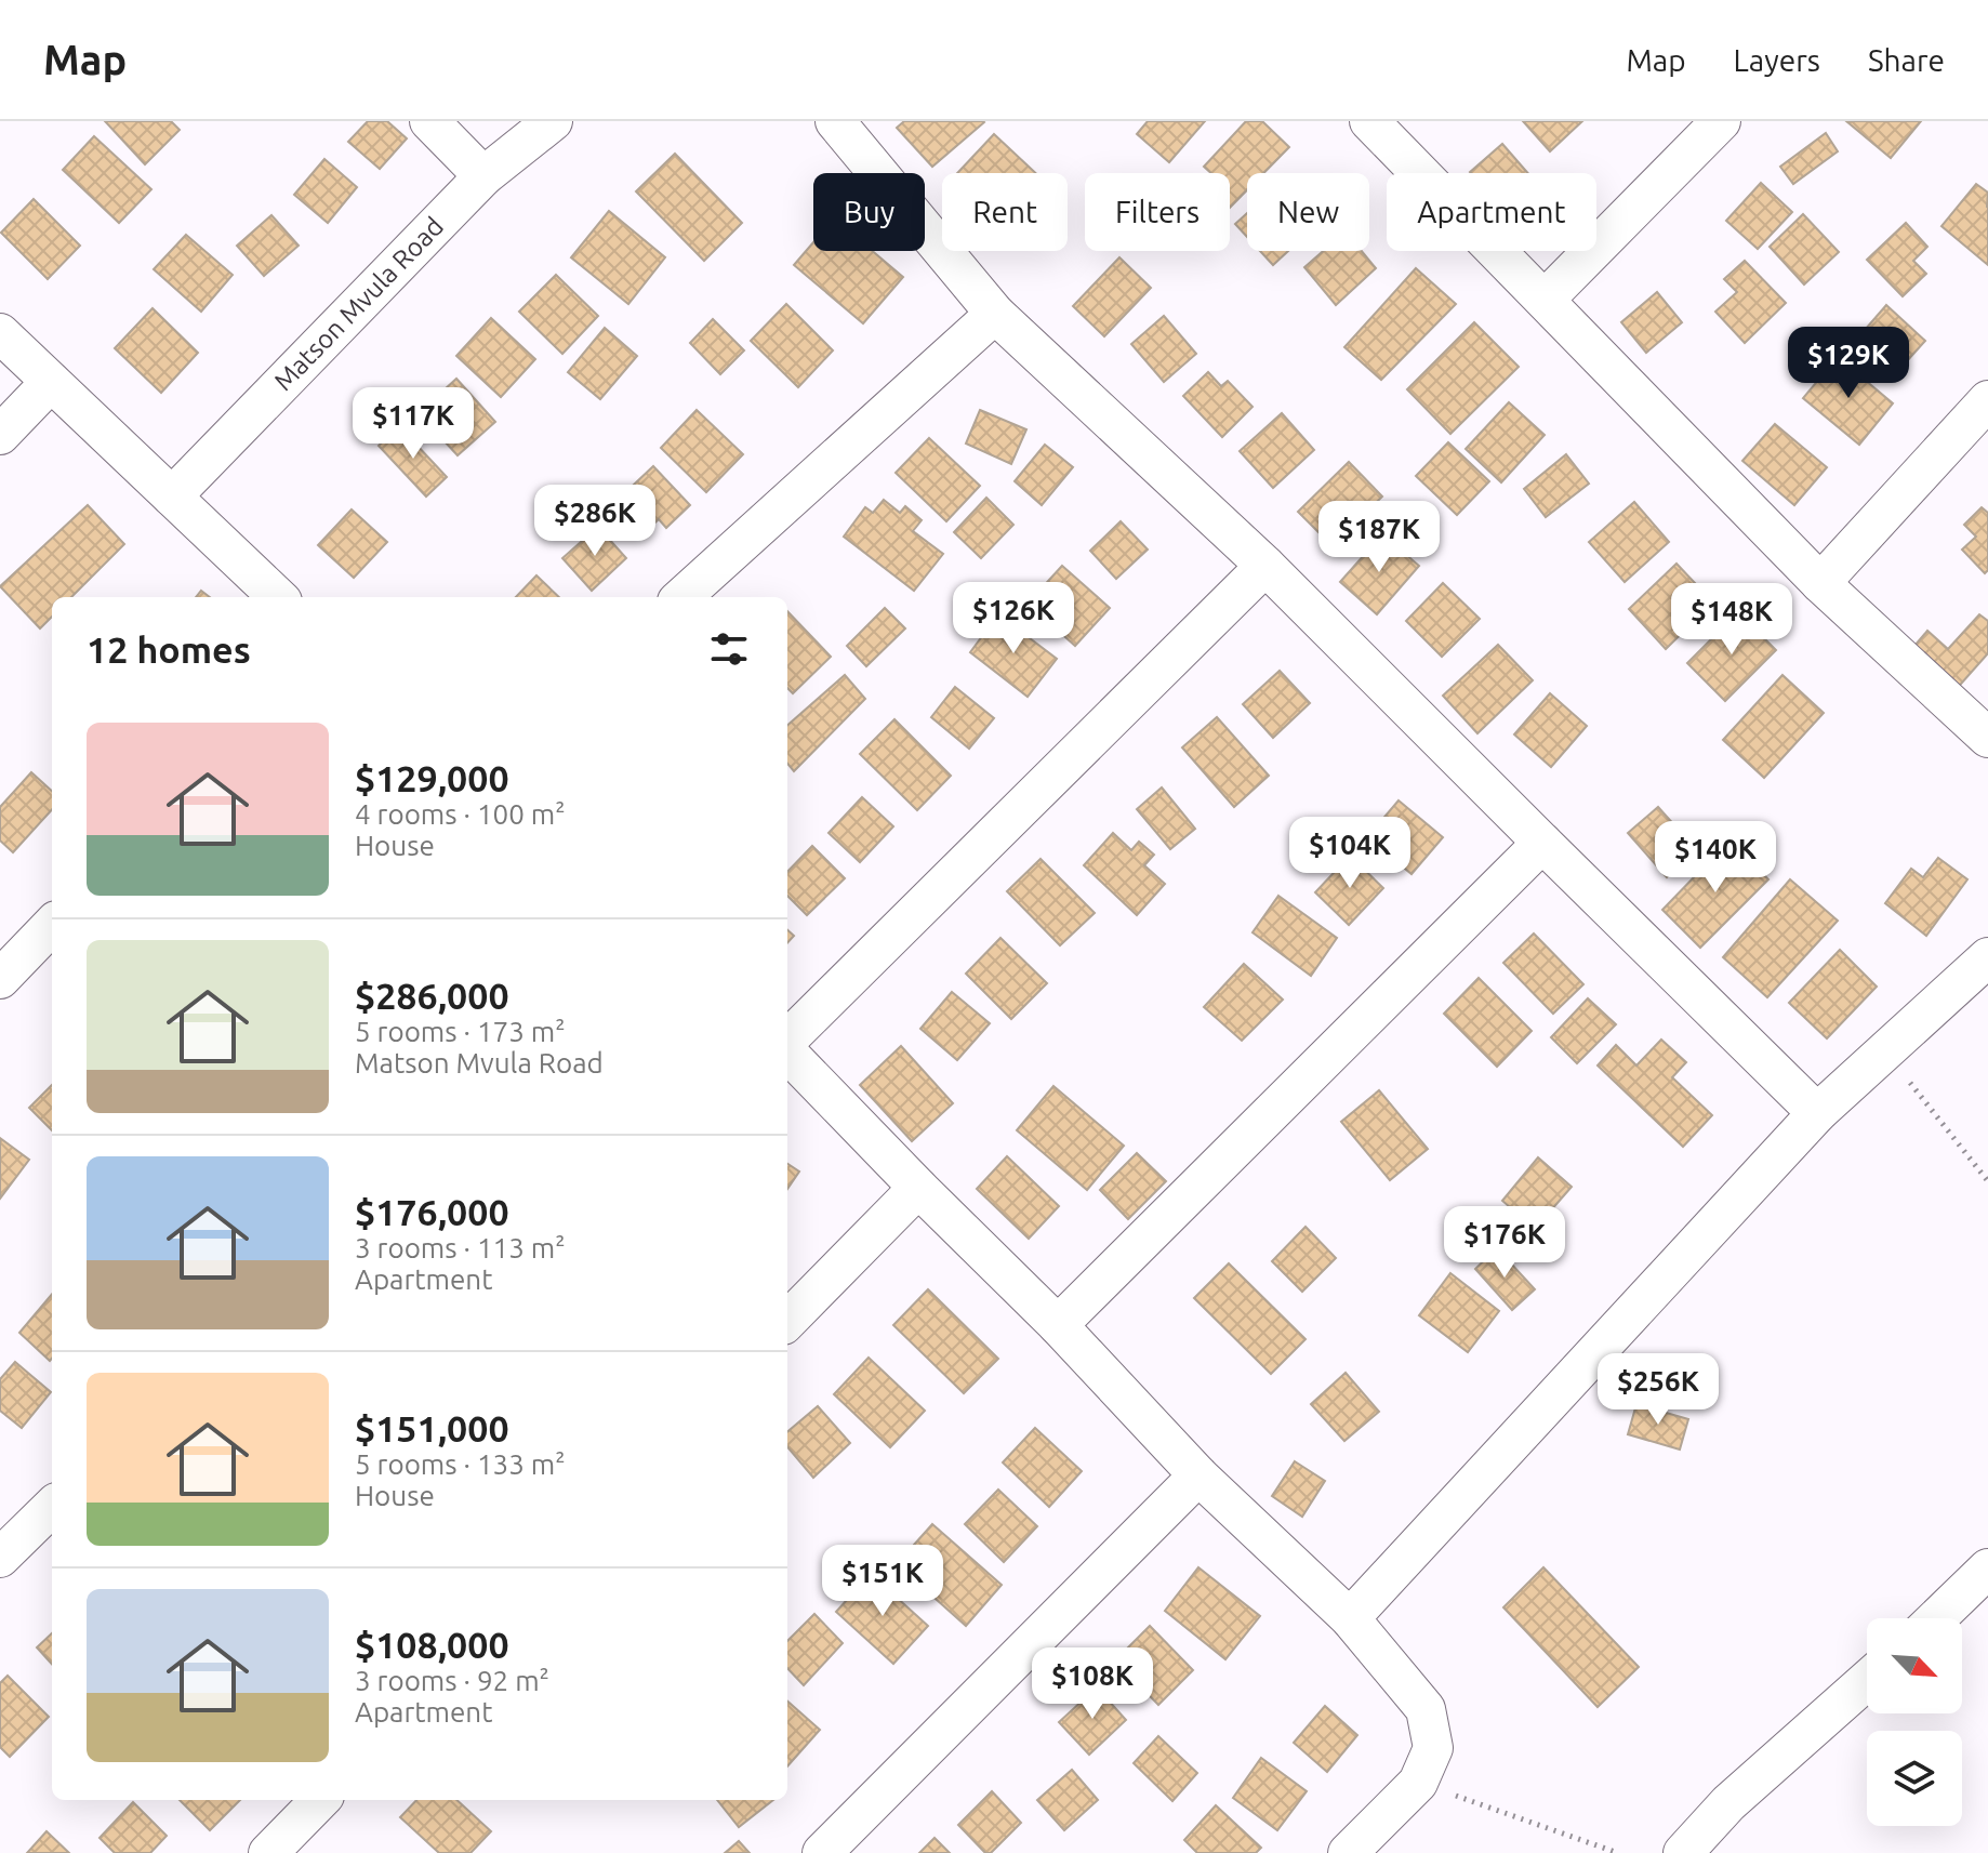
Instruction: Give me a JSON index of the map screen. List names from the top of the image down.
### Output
{
  "streets": {
    "street": ["Matson Mvula Road"]
  },
  "north": "bottom right",
  "page": {
    "header": "Map",
    "nav": ["Map", "Layers", "Share"],
    "chip": [
      "Buy",
      "Rent",
      "Filters",
      "New",
      "Apartment"
    ],
    "price": [
      "$129K",
      "$117K",
      "$286K",
      "$187K",
      "$126K",
      "$148K",
      "$104K",
      "$140K",
      "$176K",
      "$256K",
      "$151K",
      "$108K"
    ],
    "heading": "12 homes",
    "list": [
      {
        "name": "$129,000",
        "note": "4 rooms · 100 m² · House"
      },
      {
        "name": "$286,000",
        "note": "5 rooms · 173 m² · Matson Mvula Road"
      },
      {
        "name": "$176,000",
        "note": "3 rooms · 113 m² · Apartment"
      },
      {
        "name": "$151,000",
        "note": "5 rooms · 133 m² · House"
      },
      {
        "name": "$108,000",
        "note": "3 rooms · 92 m² · Apartment"
      }
    ]
  }
}
